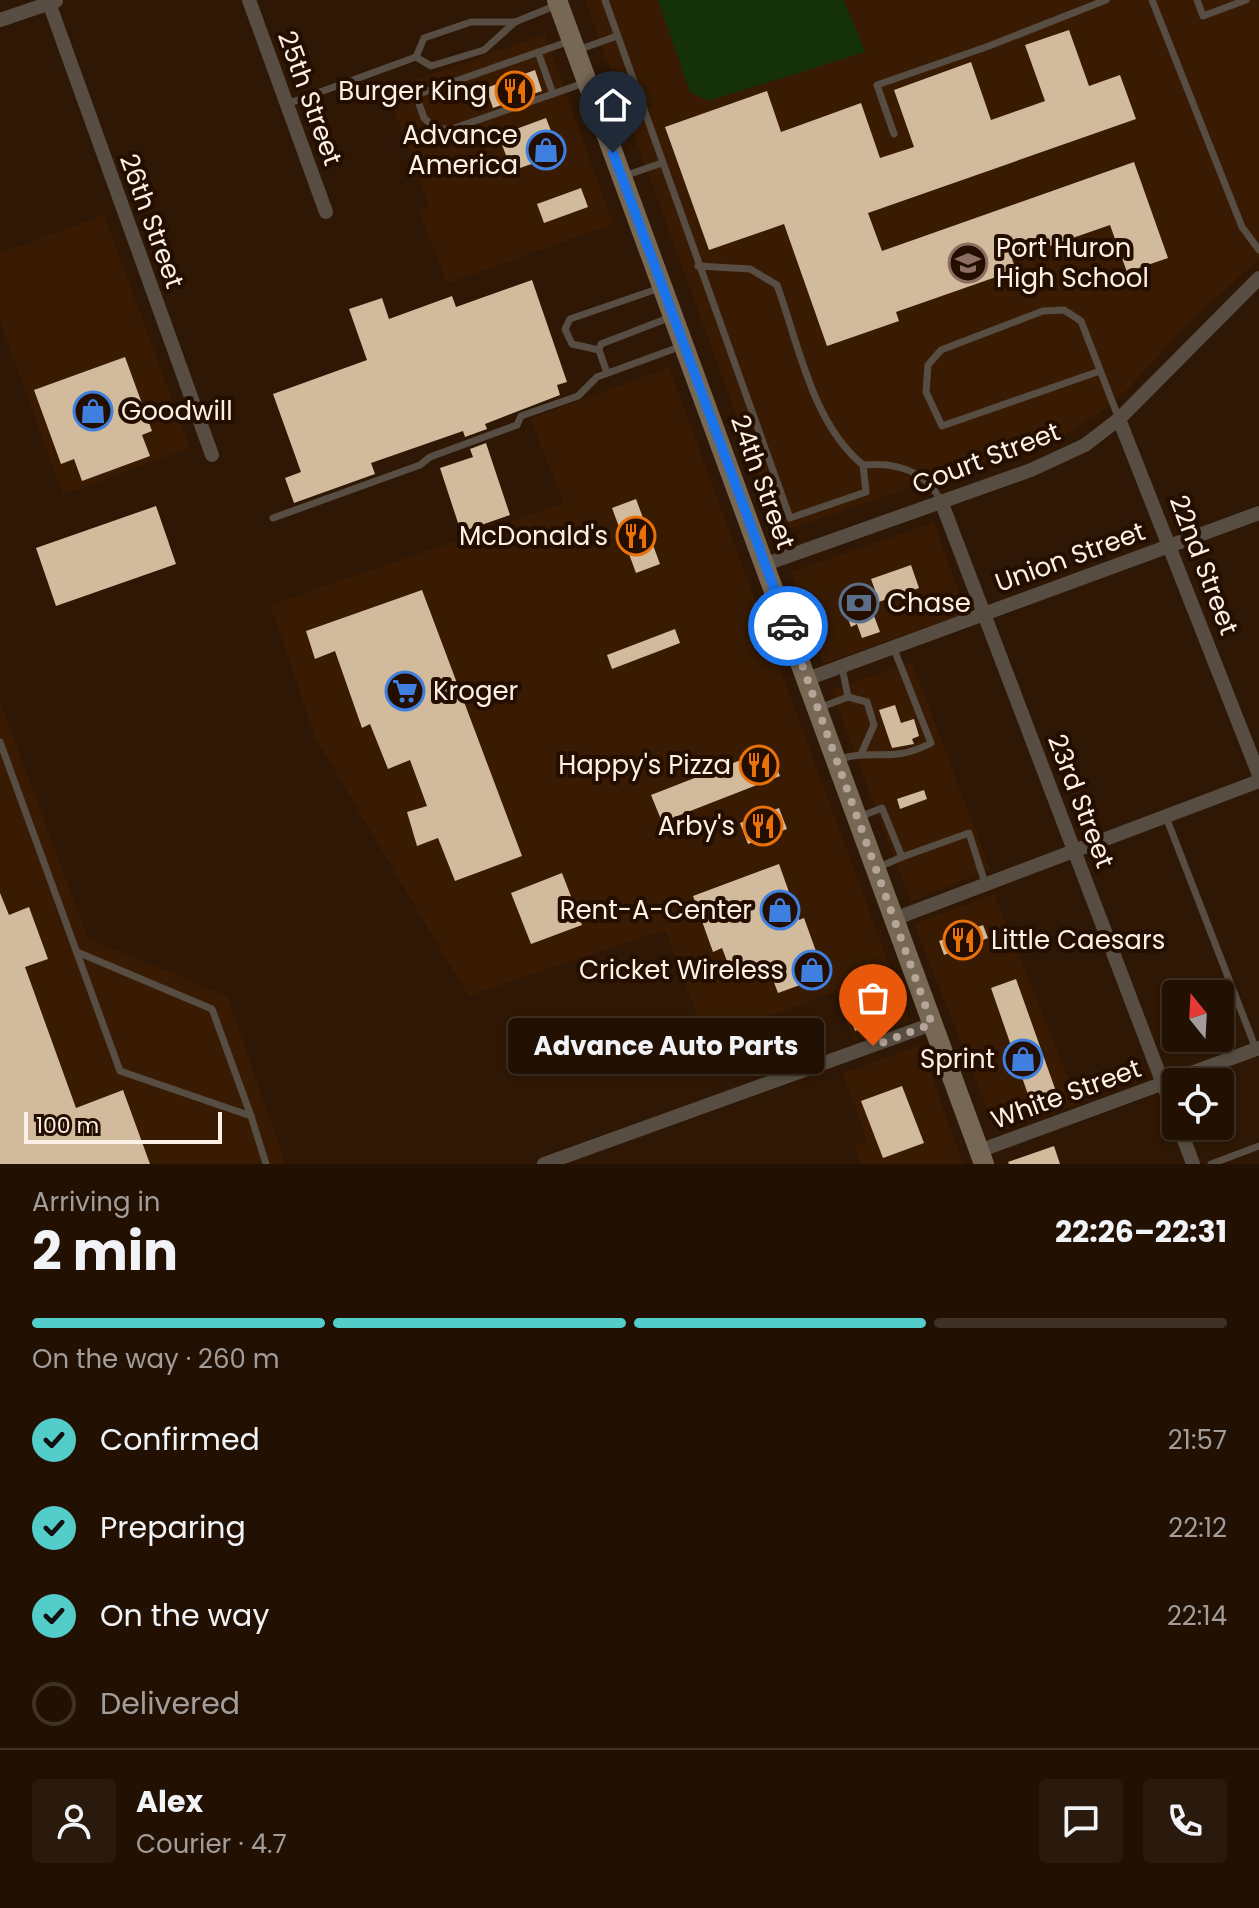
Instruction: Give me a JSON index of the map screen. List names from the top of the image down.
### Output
{
  "streets": {
    "street": [
      "25th Street",
      "26th Street",
      "Court Street",
      "24th Street",
      "Union Street",
      "22nd Street",
      "23rd Street",
      "White Street"
    ]
  },
  "crossings": [
    ["Court Street", "24th Street"],
    ["Court Street", "22nd Street"],
    ["Court Street", "23rd Street"],
    ["24th Street", "Union Street"],
    ["24th Street", "White Street"],
    ["Union Street", "22nd Street"],
    ["Union Street", "23rd Street"]
  ],
  "places": {
    "restaurant": [
      "Burger King",
      "McDonald's",
      "Happy's Pizza",
      "Arby's",
      "Little Caesars"
    ],
    "shop": [
      "Advance America",
      "Goodwill",
      "Rent-A-Center",
      "Cricket Wireless",
      "Sprint"
    ],
    "school or university": ["Port Huron High School"],
    "bank": ["Chase"],
    "supermarket": ["Kroger"],
    "other": ["Advance Auto Parts"]
  },
  "scale_bar": "100 m",
  "north": "top",
  "page": {
    "bubble": "Advance Auto Parts",
    "scale": "100 m",
    "heading": ["2 min", "Arriving in", "22:26–22:31"],
    "panel": ["Alex", "Courier · 4.7"],
    "bar": "On the way · 260 m",
    "list": [
      ["Confirmed", "21:57"],
      ["Preparing", "22:12"],
      ["On the way", "22:14"],
      "Delivered"
    ]
  }
}
